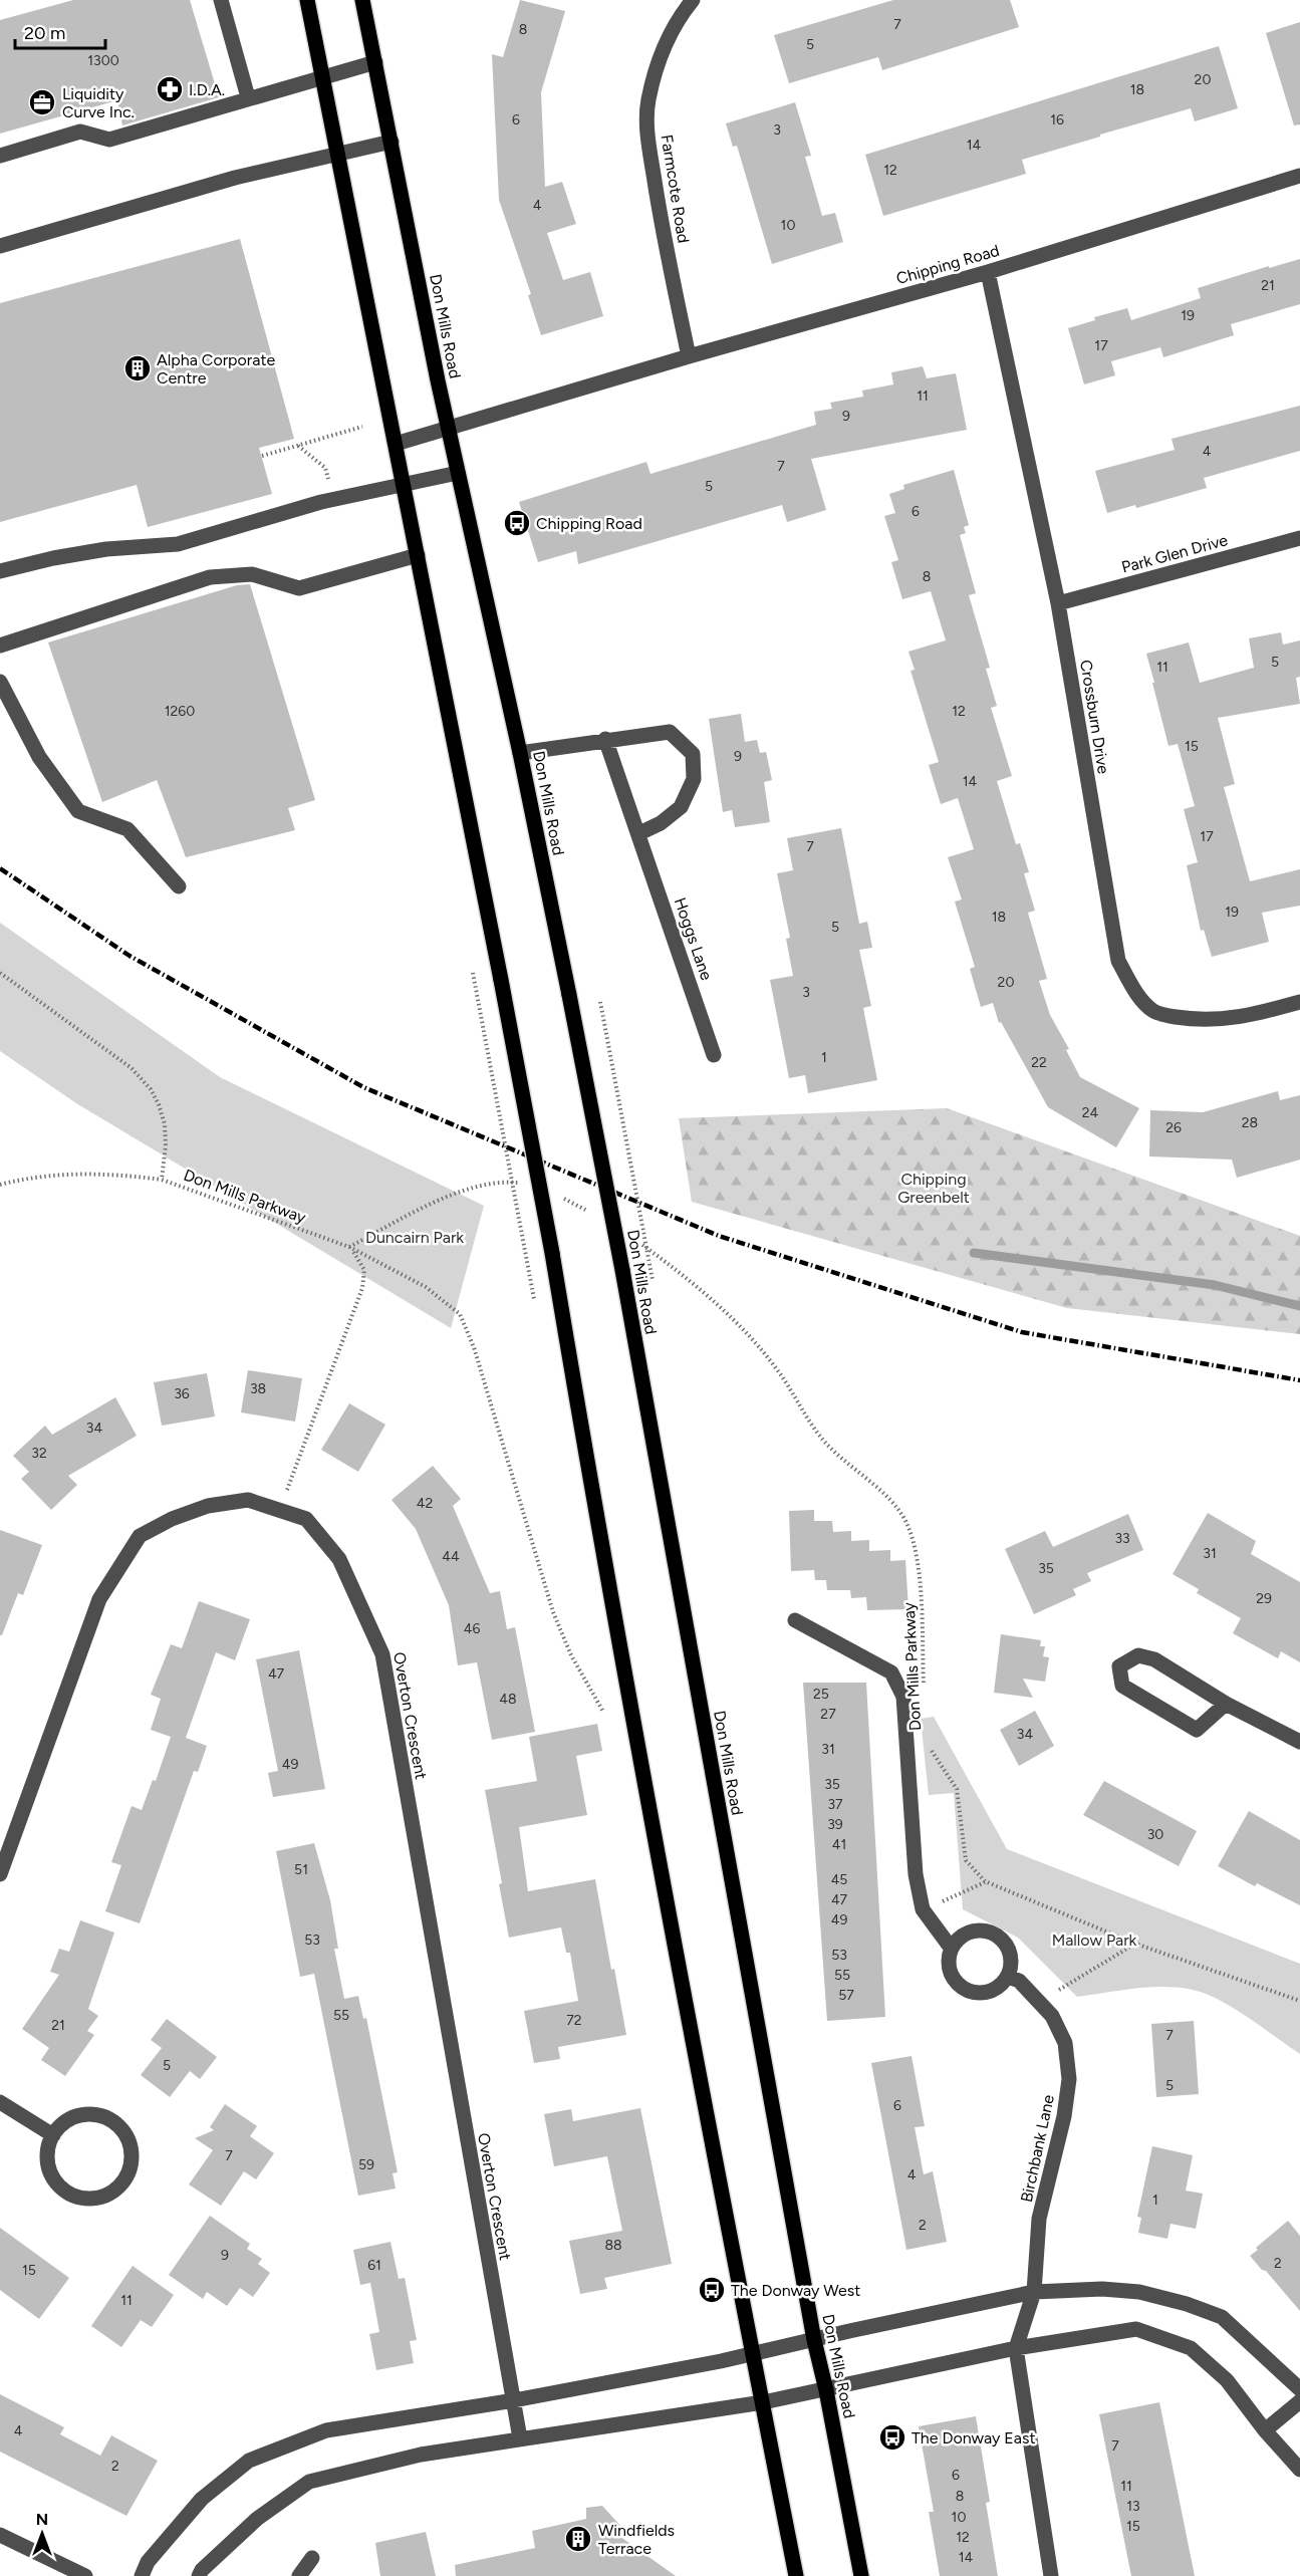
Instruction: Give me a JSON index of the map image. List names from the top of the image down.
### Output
{
  "streets": {
    "main road": ["Don Mills Road"],
    "street": [
      "Farmcote Road",
      "Chipping Road",
      "Park Glen Drive",
      "Crossburn Drive",
      "Hoggs Lane",
      "Overton Crescent",
      "Birchbank Lane"
    ],
    "path": ["Don Mills Parkway"]
  },
  "crossings": [
    ["Farmcote Road", "Chipping Road"],
    ["Chipping Road", "Don Mills Road"],
    ["Chipping Road", "Crossburn Drive"],
    ["Park Glen Drive", "Crossburn Drive"]
  ],
  "parks": ["Chipping Greenbelt", "Duncairn Park", "Mallow Park"],
  "places": {
    "pharmacy": ["I.D.A."],
    "office": ["Liquidity Curve Inc."],
    "building": ["Alpha Corporate Centre", "Windfields Terrace"],
    "bus stop": ["Chipping Road", "The Donway West", "The Donway East"]
  },
  "house_numbers": [
    "7",
    "8",
    "5",
    "1300",
    "20",
    "18",
    "6",
    "16",
    "3",
    "14",
    "12",
    "4",
    "10",
    "21",
    "19",
    "17",
    "11",
    "9",
    "4",
    "7",
    "5",
    "6",
    "8",
    "5",
    "11",
    "1260",
    "12",
    "15",
    "9",
    "14",
    "17",
    "7",
    "19",
    "18",
    "5",
    "20",
    "3",
    "1",
    "22",
    "24",
    "28",
    "26",
    "38",
    "36",
    "34",
    "32",
    "42",
    "33",
    "31",
    "44",
    "35",
    "29",
    "46",
    "47",
    "25",
    "48",
    "27",
    "34",
    "31",
    "49",
    "35",
    "37",
    "39",
    "30",
    "41",
    "51",
    "45",
    "47",
    "49",
    "53",
    "53",
    "55",
    "57",
    "55",
    "72",
    "21",
    "7",
    "5",
    "5",
    "6",
    "7",
    "59",
    "4",
    "1",
    "2",
    "88",
    "9",
    "2",
    "61",
    "15",
    "11",
    "4",
    "7",
    "2",
    "6",
    "11",
    "8",
    "13",
    "10",
    "15",
    "12",
    "14"
  ],
  "scale_bar": "20 m",
  "north": "top"
}
